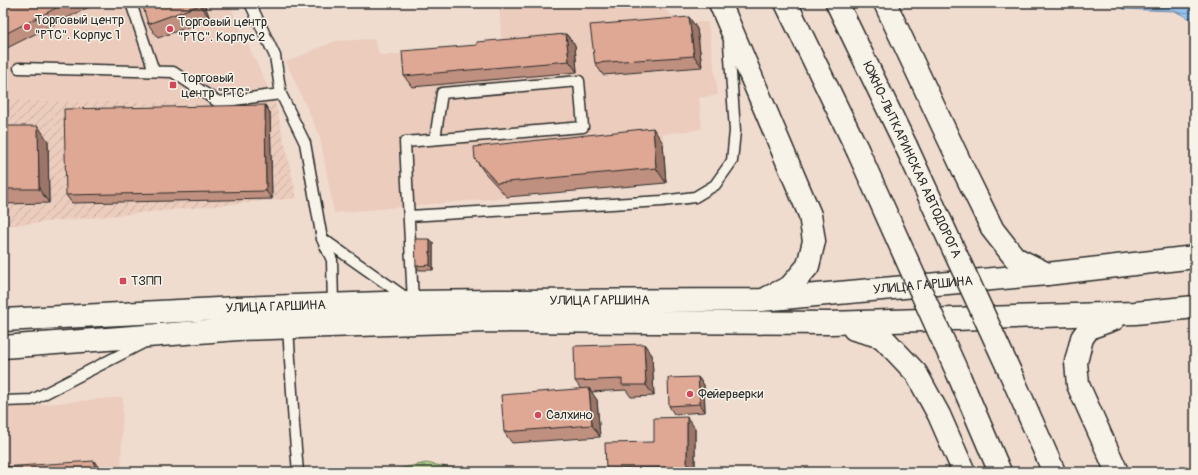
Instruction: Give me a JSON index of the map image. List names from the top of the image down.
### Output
{
  "streets": {
    "main road": ["ЮЖНО-ЛЫТКАРИНСКАЯ АВТОДОРОГА", "УЛИЦА ГАРШИНА"]
  },
  "places": {
    "other": [
      "Торговый центр \"РТС\". Корпус 1",
      "Торговый центр \"РТС\". Корпус 2",
      "Фейерверки",
      "Салхино"
    ],
    "transit": ["Торговый центр \"РТС\"", "ТЗПП"]
  }
}
